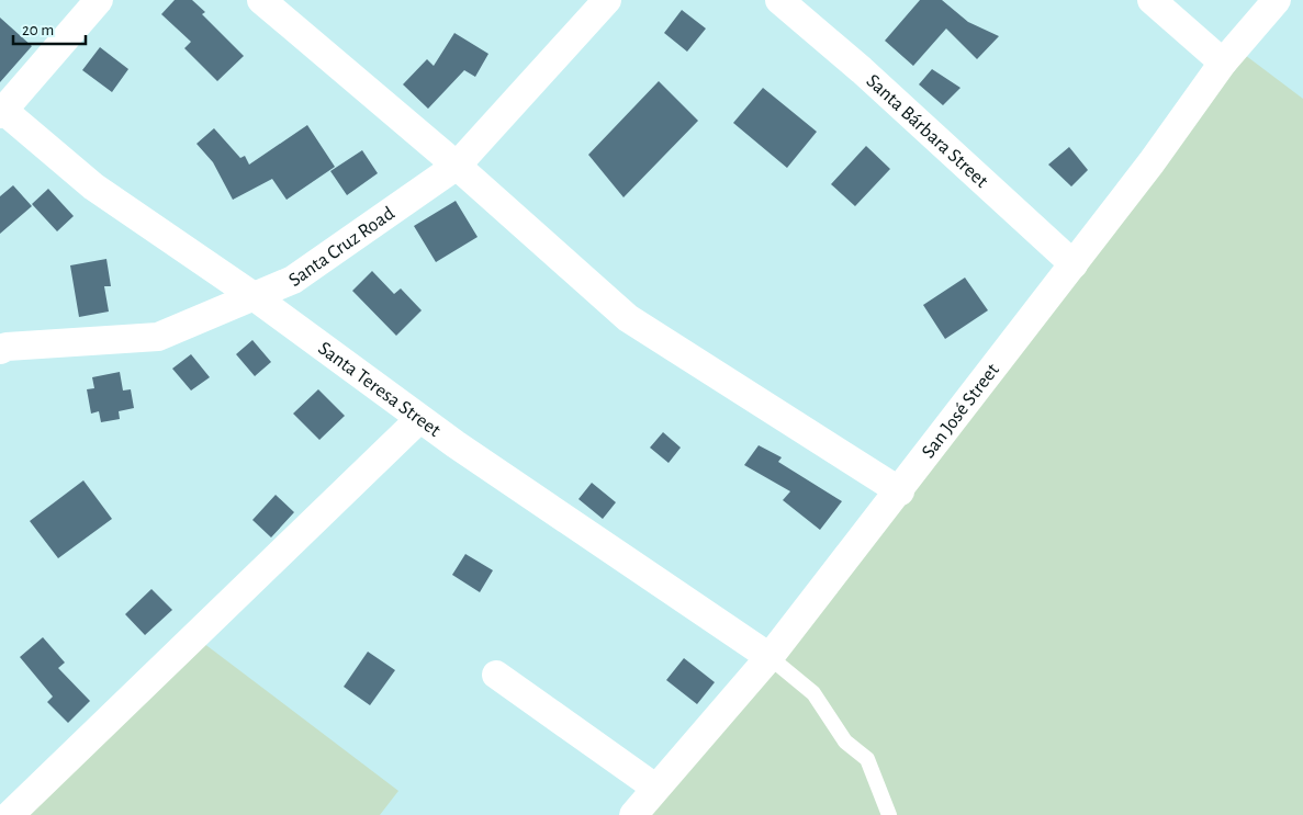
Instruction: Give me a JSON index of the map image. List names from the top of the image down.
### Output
{
  "streets": {
    "street": [
      "Santa Bárbara Street",
      "Santa Cruz Road",
      "Santa Teresa Street",
      "San José Street"
    ]
  },
  "crossings": [
    ["Santa Bárbara Street", "San José Street"],
    ["Santa Cruz Road", "Santa Teresa Street"],
    ["Santa Teresa Street", "San José Street"]
  ],
  "scale_bar": "20 m"
}
